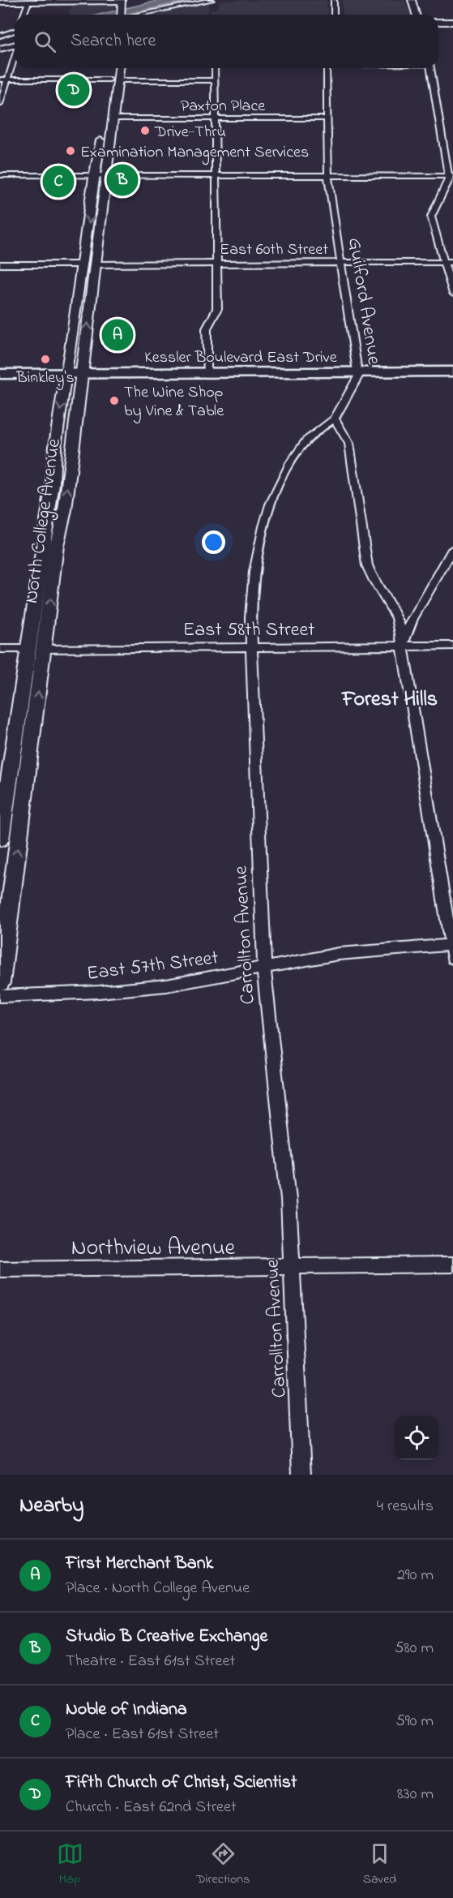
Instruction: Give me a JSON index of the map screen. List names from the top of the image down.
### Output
{
  "streets": {
    "main road": ["Kessler Boulevard East Drive", "North College Avenue"],
    "street": [
      "Paxton Place",
      "East 60th Street",
      "Guilford Avenue",
      "East 58th Street",
      "Carrollton Avenue",
      "East 57th Street",
      "Northview Avenue"
    ]
  },
  "crossings": [
    ["Paxton Place", "Guilford Avenue"],
    ["Paxton Place", "North College Avenue"],
    ["East 60th Street", "Guilford Avenue"],
    ["East 60th Street", "North College Avenue"],
    ["Guilford Avenue", "Kessler Boulevard East Drive"],
    ["Guilford Avenue", "Carrollton Avenue"],
    ["Kessler Boulevard East Drive", "North College Avenue"],
    ["North College Avenue", "East 58th Street"],
    ["East 58th Street", "Carrollton Avenue"],
    ["Carrollton Avenue", "East 57th Street"],
    ["Carrollton Avenue", "Northview Avenue"]
  ],
  "districts": ["Forest Hills"],
  "places": [
    "Drive-Thru",
    "Examination Management Services",
    "Binkley's",
    "The Wine Shop by Vine & Table"
  ],
  "page": {
    "search": "Search here",
    "pins": [
      "D",
      "B",
      "C",
      "A"
    ],
    "heading": ["Nearby", "4 results"],
    "list": [
      {
        "mark": "A",
        "name": "First Merchant Bank",
        "note": "Place · North College Avenue",
        "value": "290 m"
      },
      {
        "mark": "B",
        "name": "Studio B Creative Exchange",
        "note": "Theatre · East 61st Street",
        "value": "580 m"
      },
      {
        "mark": "C",
        "name": "Noble of Indiana",
        "note": "Place · East 61st Street",
        "value": "590 m"
      },
      {
        "mark": "D",
        "name": "Fifth Church of Christ, Scientist",
        "note": "Church · East 62nd Street",
        "value": "830 m"
      }
    ],
    "nav": ["Map", "Directions", "Saved"]
  }
}
